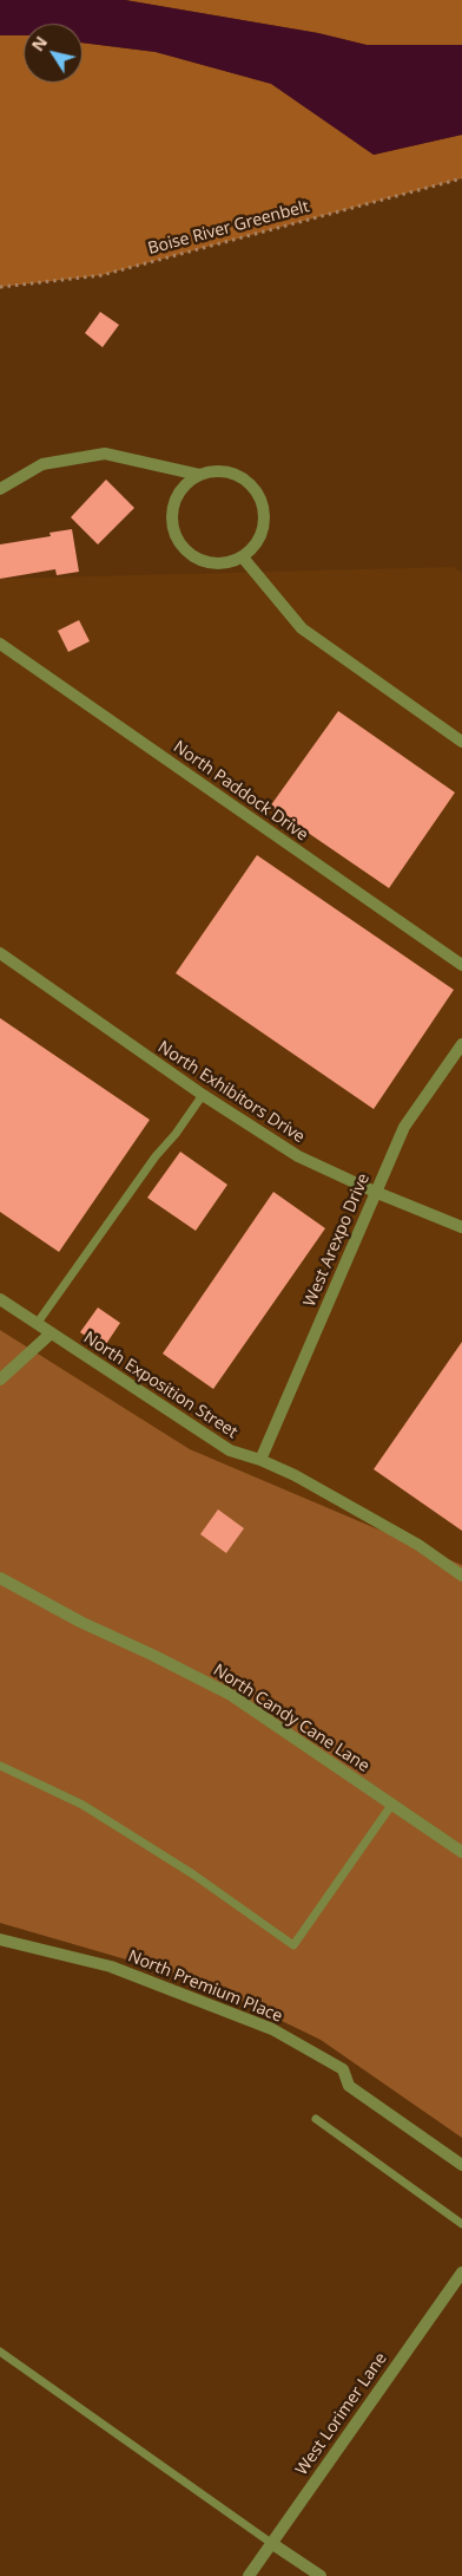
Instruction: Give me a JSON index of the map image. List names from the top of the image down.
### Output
{
  "streets": {
    "street": [
      "North Paddock Drive",
      "North Exhibitors Drive",
      "West Arexpo Drive",
      "North Exposition Street",
      "North Candy Cane Lane",
      "North Premium Place",
      "West Lorimer Lane"
    ],
    "path": ["Boise River Greenbelt"]
  },
  "crossings": [
    ["North Exhibitors Drive", "West Arexpo Drive"],
    ["West Arexpo Drive", "North Exposition Street"]
  ],
  "north": "top left"
}
